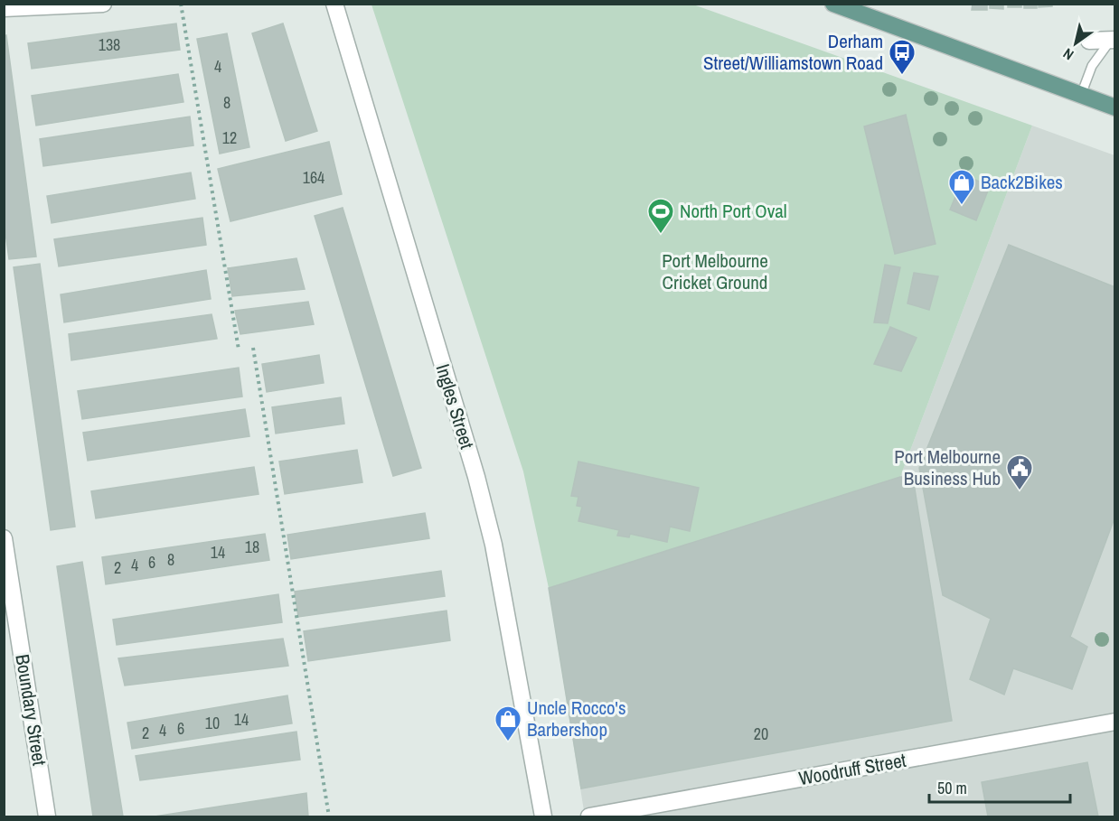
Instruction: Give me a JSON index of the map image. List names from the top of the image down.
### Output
{
  "streets": {
    "street": ["Ingles Street", "Boundary Street", "Woodruff Street"]
  },
  "parks": ["Port Melbourne Cricket Ground"],
  "places": {
    "bus stop": ["Derham Street/Williamstown Road"],
    "shop": ["Back2Bikes", "Uncle Rocco's Barbershop"],
    "sports": ["North Port Oval"],
    "public building": ["Port Melbourne Business Hub"]
  },
  "house_numbers": [
    "138",
    "4",
    "8",
    "12",
    "164",
    "18",
    "14",
    "8",
    "6",
    "4",
    "2",
    "14",
    "10",
    "6",
    "4",
    "2",
    "20"
  ],
  "scale_bar": "50 m",
  "north": "bottom left"
}
